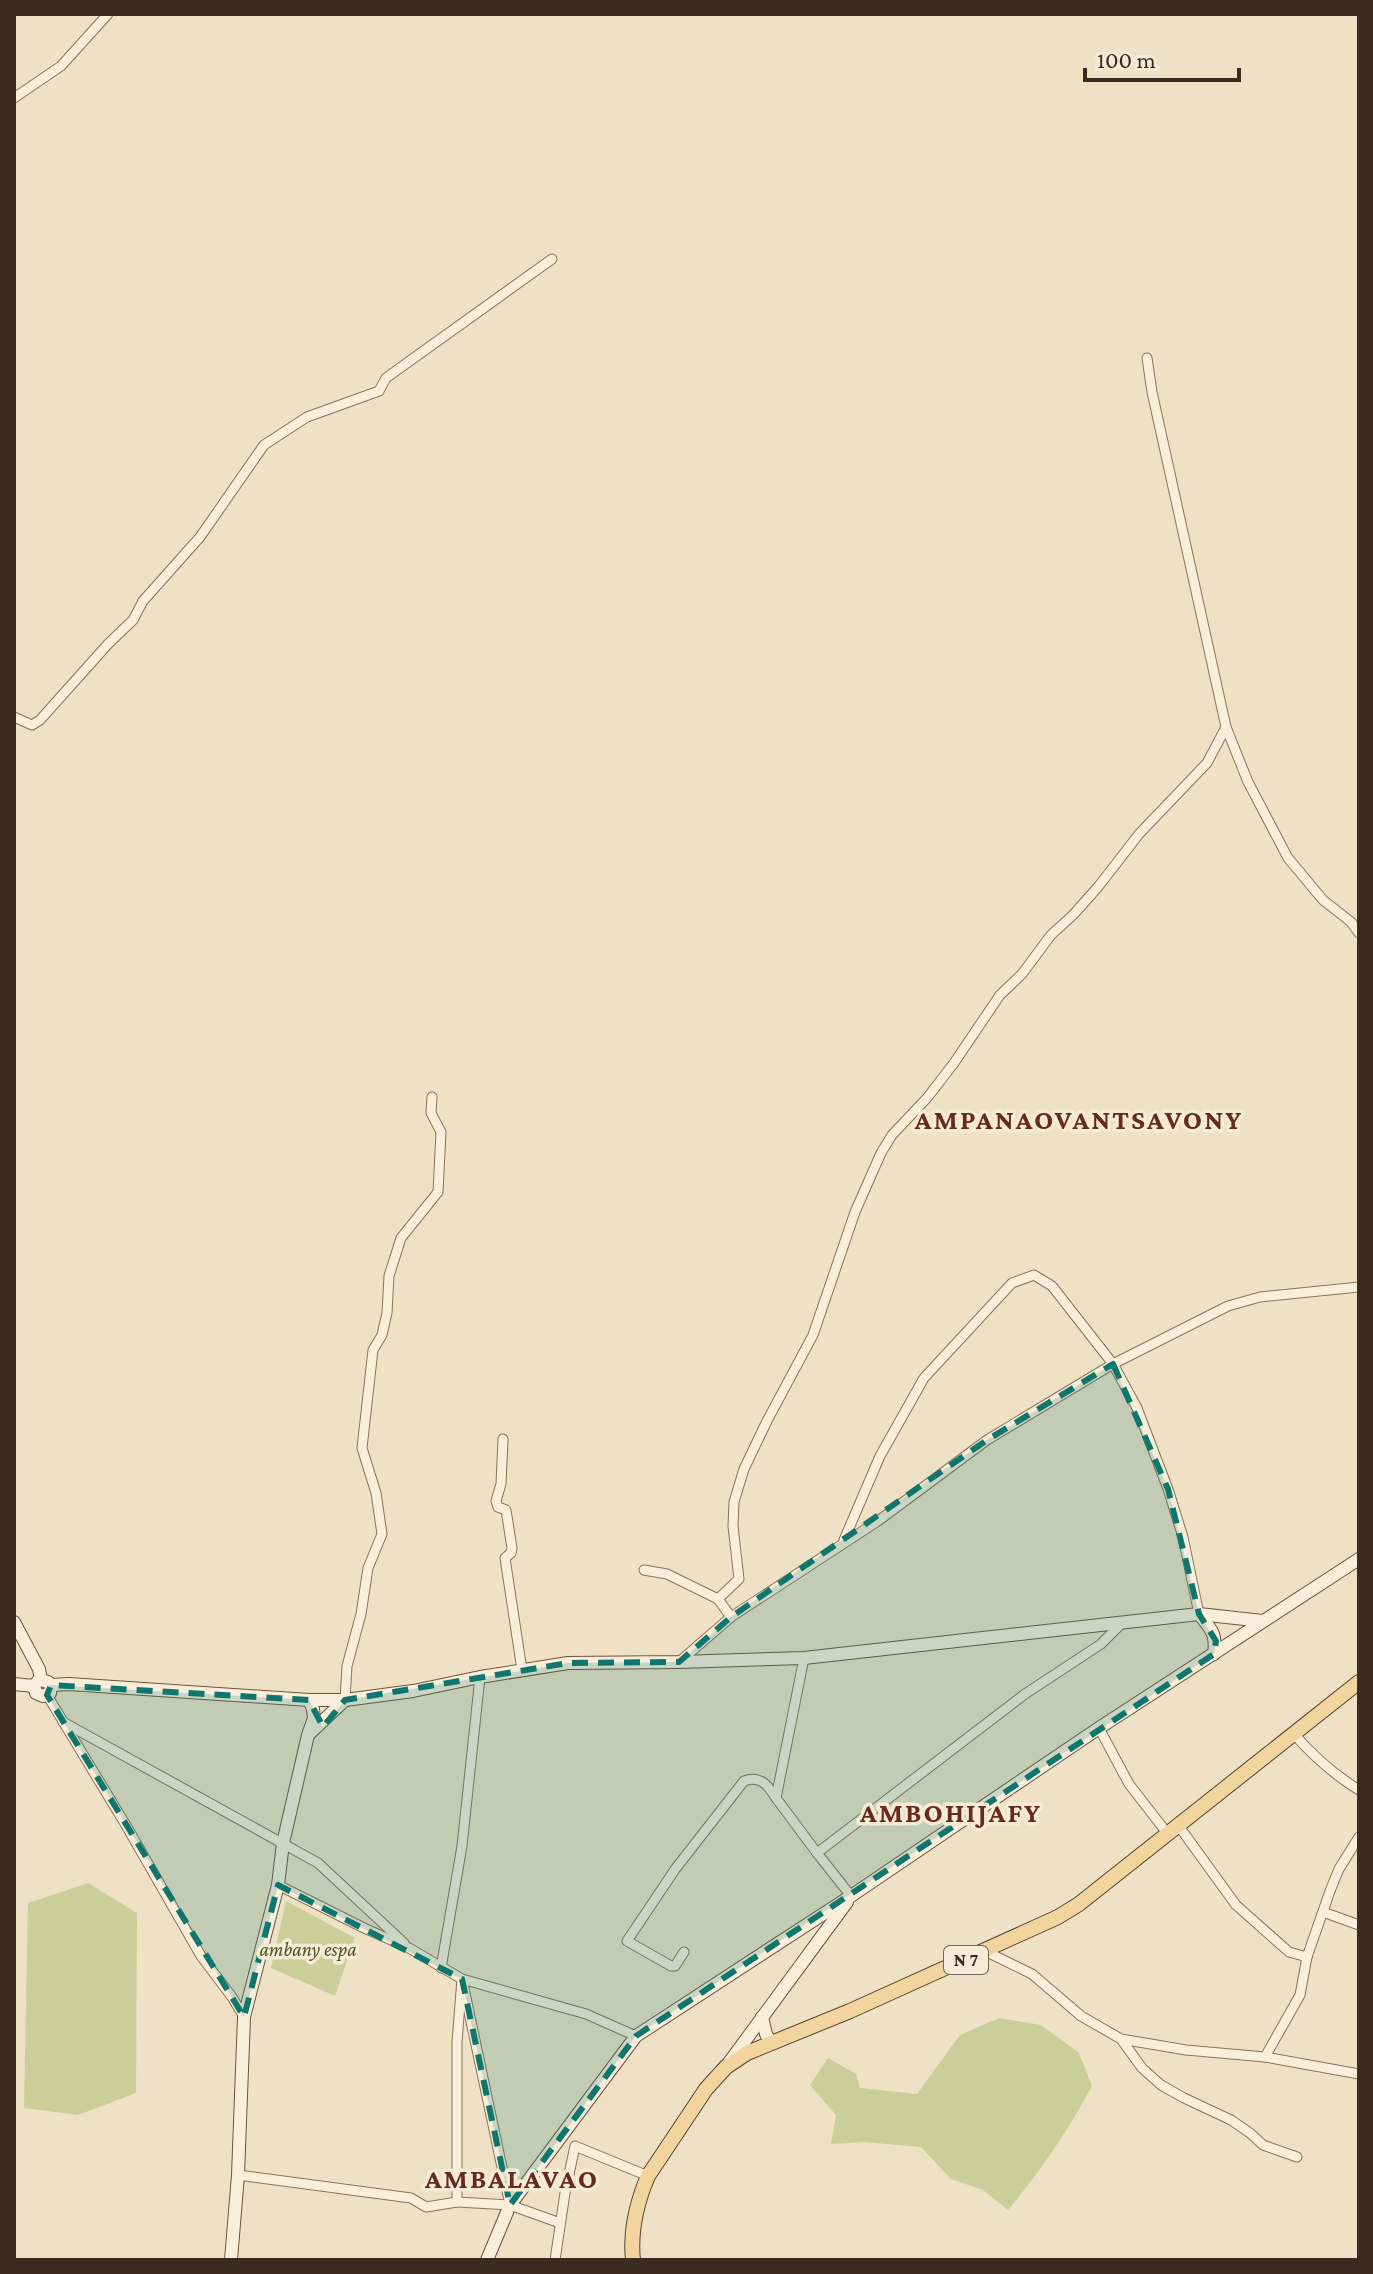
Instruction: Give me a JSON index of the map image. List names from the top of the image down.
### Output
{
  "streets": {
    "main road": ["N 7"]
  },
  "districts": ["AMPANAOVANTSAVONY", "AMBOHIJAFY", "AMBALAVAO"],
  "parks": ["ambany espa"],
  "scale_bar": "100 m"
}
